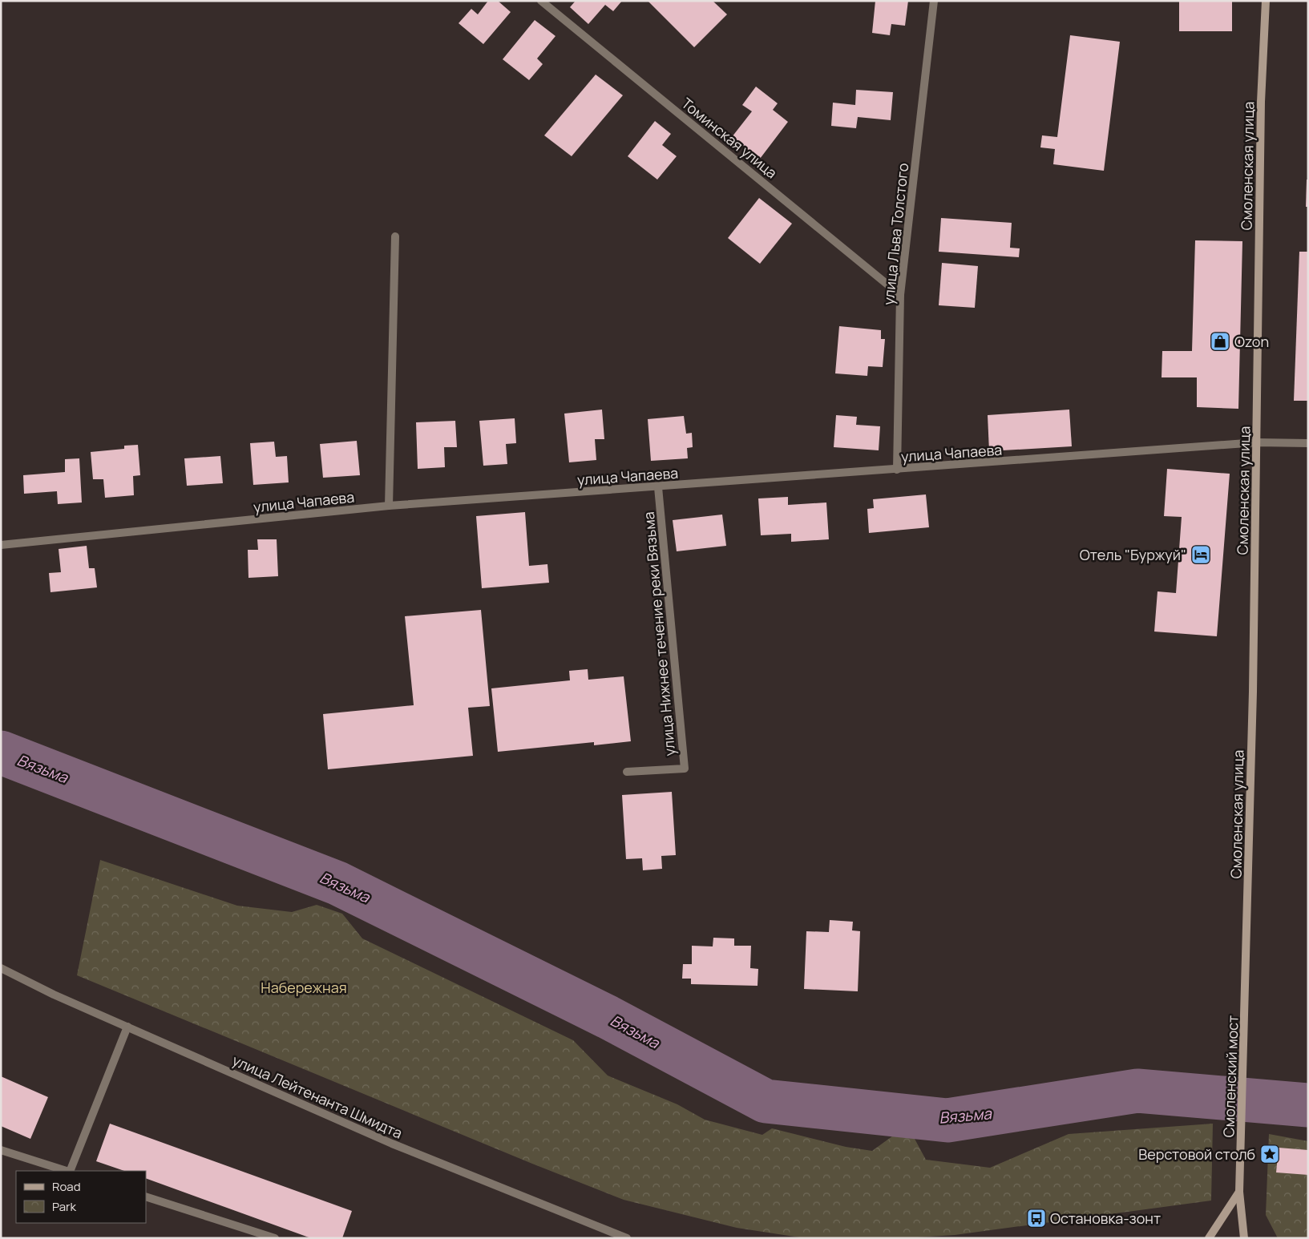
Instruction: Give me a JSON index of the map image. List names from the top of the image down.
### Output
{
  "streets": {
    "main road": ["Смоленская улица", "Смоленский мост"],
    "street": [
      "Томинская улица",
      "улица Льва Толстого",
      "улица Чапаева",
      "улица Нижнее течение реки Вязьма",
      "улица Лейтенанта Шмидта"
    ]
  },
  "crossings": [
    ["Томинская улица", "улица Льва Толстого"],
    ["Смоленская улица", "улица Чапаева"],
    ["Смоленская улица", "Смоленский мост"],
    ["улица Льва Толстого", "улица Чапаева"],
    ["улица Чапаева", "улица Нижнее течение реки Вязьма"]
  ],
  "water": ["Вязьма"],
  "parks": ["Набережная"],
  "places": {
    "shop": ["Ozon"],
    "hotel": ["Отель \"Буржуй\""],
    "place": ["Верстовой столб"],
    "bus stop": ["Остановка-зонт"]
  },
  "legend": ["Road", "Park"]
}
